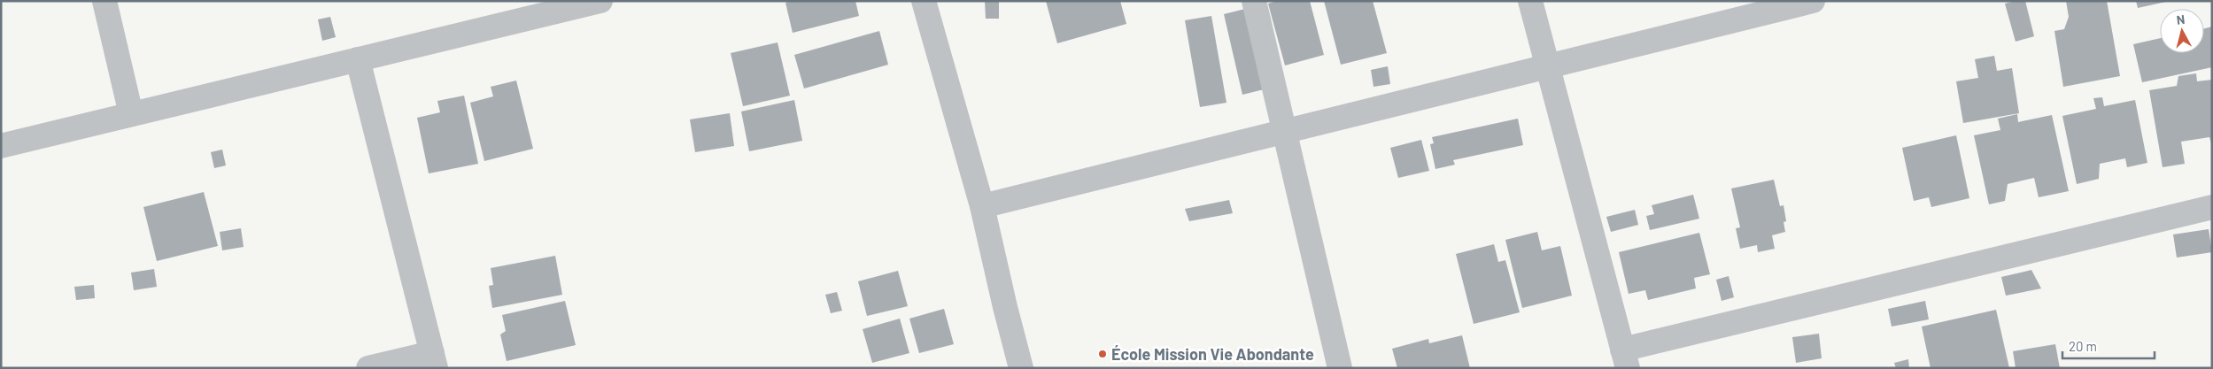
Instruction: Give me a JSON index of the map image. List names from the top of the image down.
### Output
{
  "places": ["École Mission Vie Abondante"],
  "scale_bar": "20 m",
  "north": "top"
}
